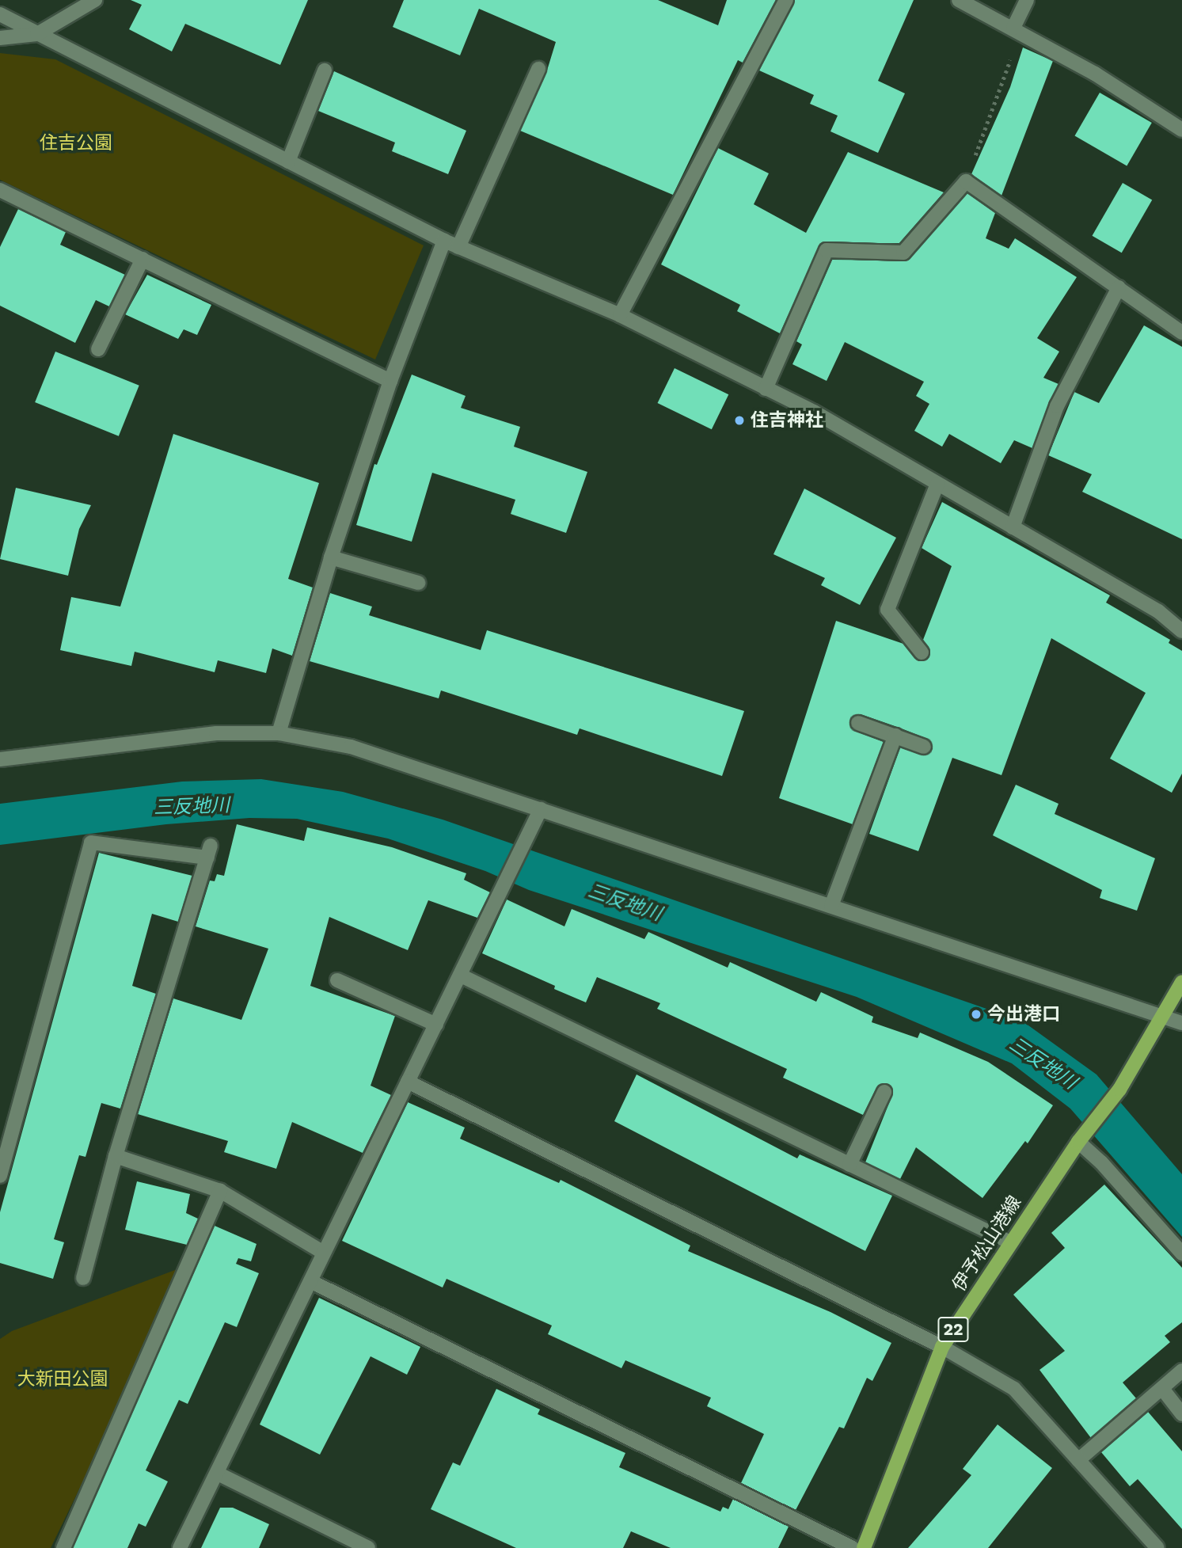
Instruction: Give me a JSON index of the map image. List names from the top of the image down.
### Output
{
  "streets": {
    "main road": ["伊予松山港線", "22"]
  },
  "water": ["三反地川"],
  "parks": ["住吉公園", "大新田公園"],
  "places": ["住吉神社", "今出港口"]
}
